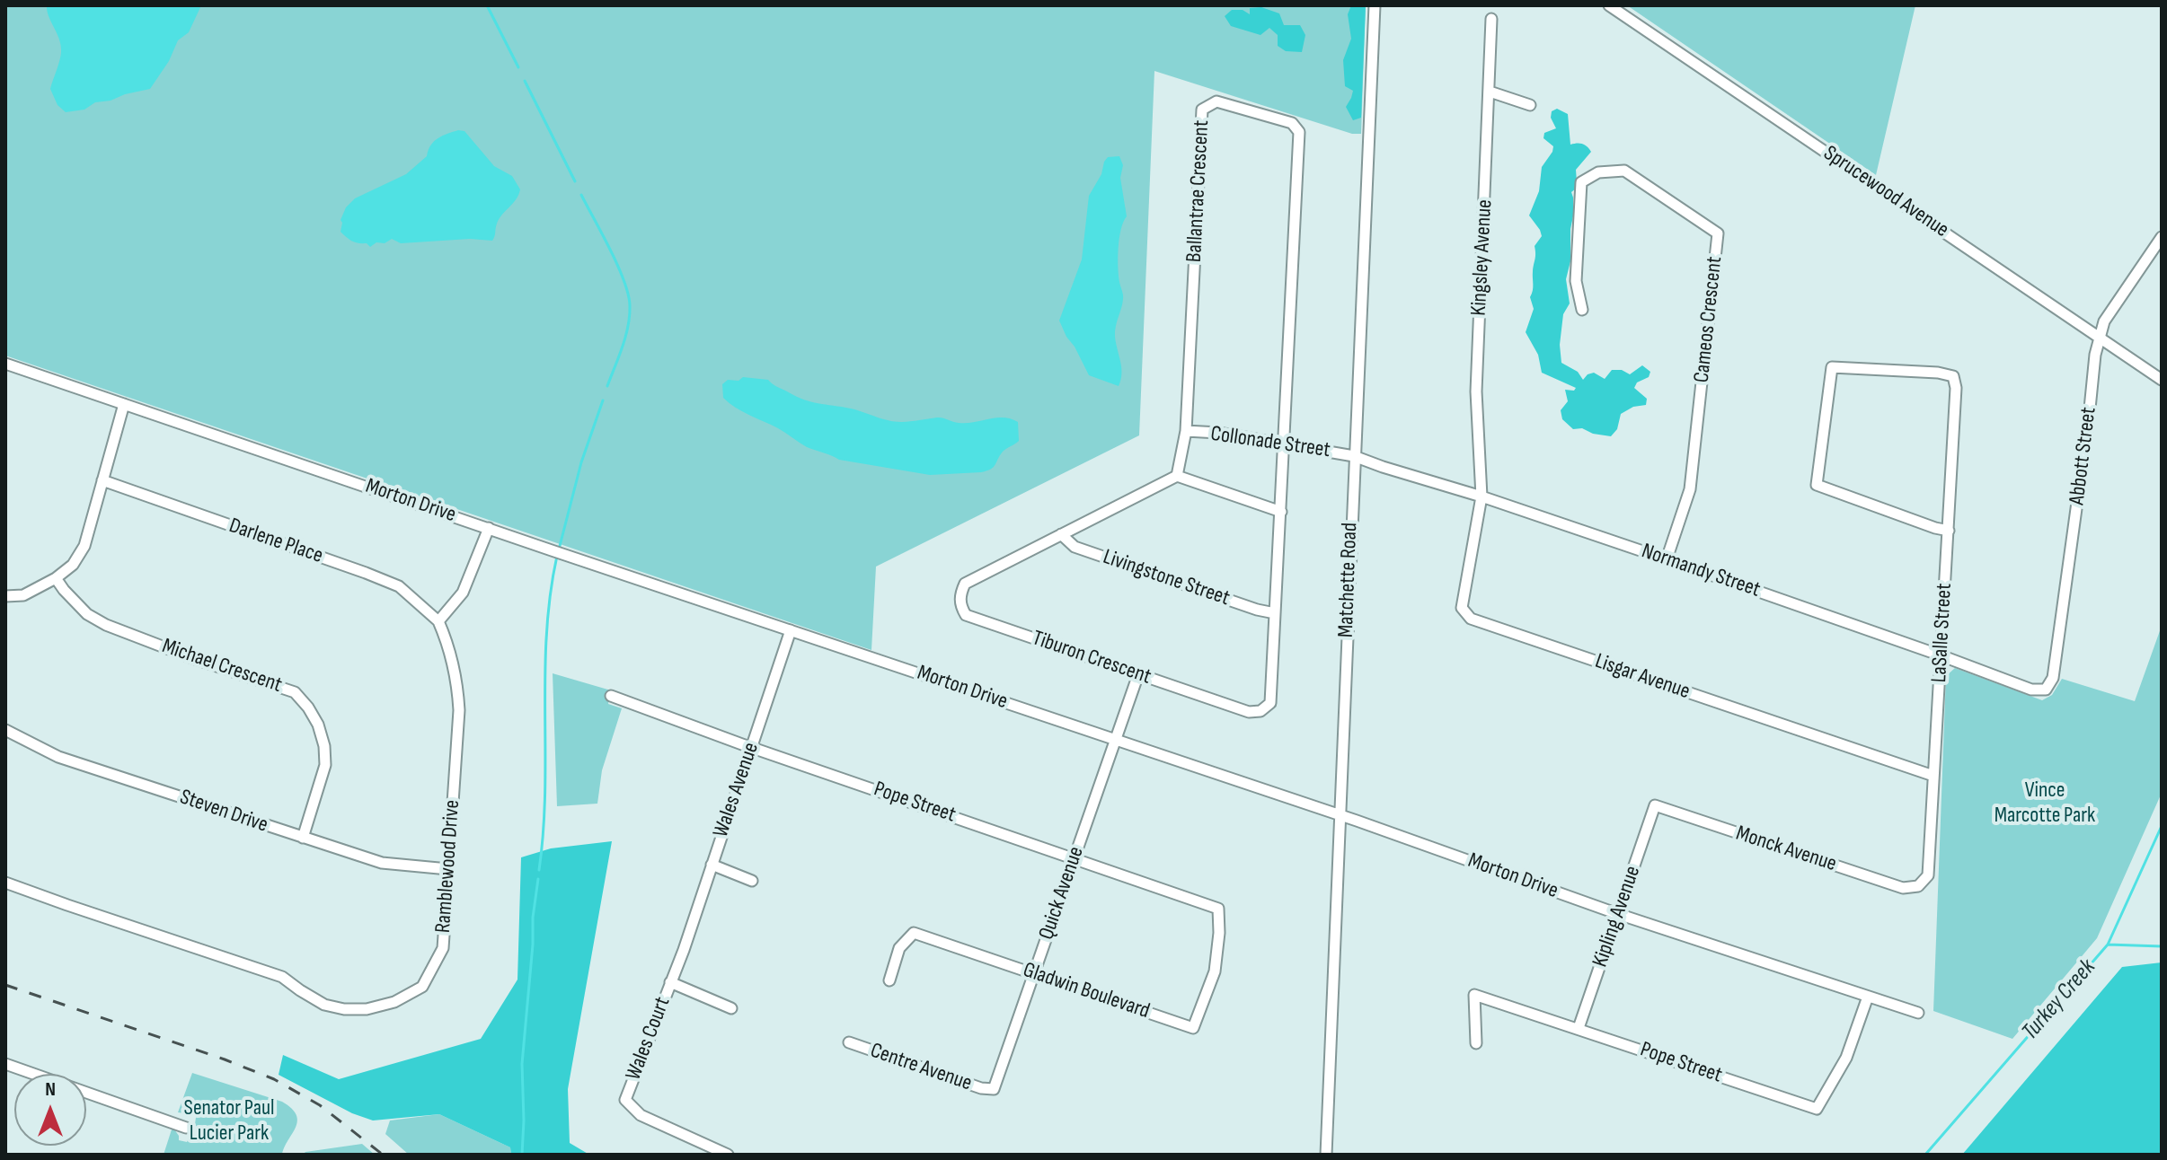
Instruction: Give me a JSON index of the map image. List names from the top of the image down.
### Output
{
  "streets": {
    "street": [
      "Ballantrae Crescent",
      "Sprucewood Avenue",
      "Kingsley Avenue",
      "Cameos Crescent",
      "Collonade Street",
      "Abbott Street",
      "Morton Drive",
      "Darlene Place",
      "Normandy Street",
      "Livingstone Street",
      "Matchette Road",
      "LaSalle Street",
      "Tiburon Crescent",
      "Michael Crescent",
      "Lisgar Avenue",
      "Wales Avenue",
      "Pope Street",
      "Steven Drive",
      "Monck Avenue",
      "Ramblewood Drive",
      "Quick Avenue",
      "Kipling Avenue",
      "Gladwin Boulevard",
      "Wales Court",
      "Centre Avenue"
    ]
  },
  "crossings": [
    ["Ballantrae Crescent", "Collonade Street"],
    ["Ballantrae Crescent", "Tiburon Crescent"],
    ["Sprucewood Avenue", "Abbott Street"],
    ["Kingsley Avenue", "Normandy Street"],
    ["Kingsley Avenue", "Lisgar Avenue"],
    ["Cameos Crescent", "Normandy Street"],
    ["Collonade Street", "Normandy Street"],
    ["Collonade Street", "Matchette Road"],
    ["Collonade Street", "Tiburon Crescent"],
    ["Abbott Street", "Normandy Street"],
    ["Morton Drive", "Matchette Road"],
    ["Morton Drive", "Wales Avenue"],
    ["Morton Drive", "Pope Street"],
    ["Morton Drive", "Quick Avenue"],
    ["Morton Drive", "Kipling Avenue"],
    ["Darlene Place", "Ramblewood Drive"],
    ["Normandy Street", "Matchette Road"],
    ["Normandy Street", "LaSalle Street"],
    ["Normandy Street", "Lisgar Avenue"],
    ["Livingstone Street", "Tiburon Crescent"],
    ["LaSalle Street", "Lisgar Avenue"],
    ["LaSalle Street", "Monck Avenue"],
    ["Tiburon Crescent", "Quick Avenue"],
    ["Michael Crescent", "Steven Drive"],
    ["Wales Avenue", "Pope Street"],
    ["Wales Avenue", "Wales Court"],
    ["Pope Street", "Quick Avenue"],
    ["Pope Street", "Kipling Avenue"],
    ["Pope Street", "Gladwin Boulevard"],
    ["Steven Drive", "Ramblewood Drive"],
    ["Monck Avenue", "Kipling Avenue"],
    ["Quick Avenue", "Gladwin Boulevard"],
    ["Quick Avenue", "Centre Avenue"]
  ],
  "water": ["Turkey Creek"],
  "parks": ["Vince Marcotte Park", "Senator Paul Lucier Park"],
  "north": "top"
}
